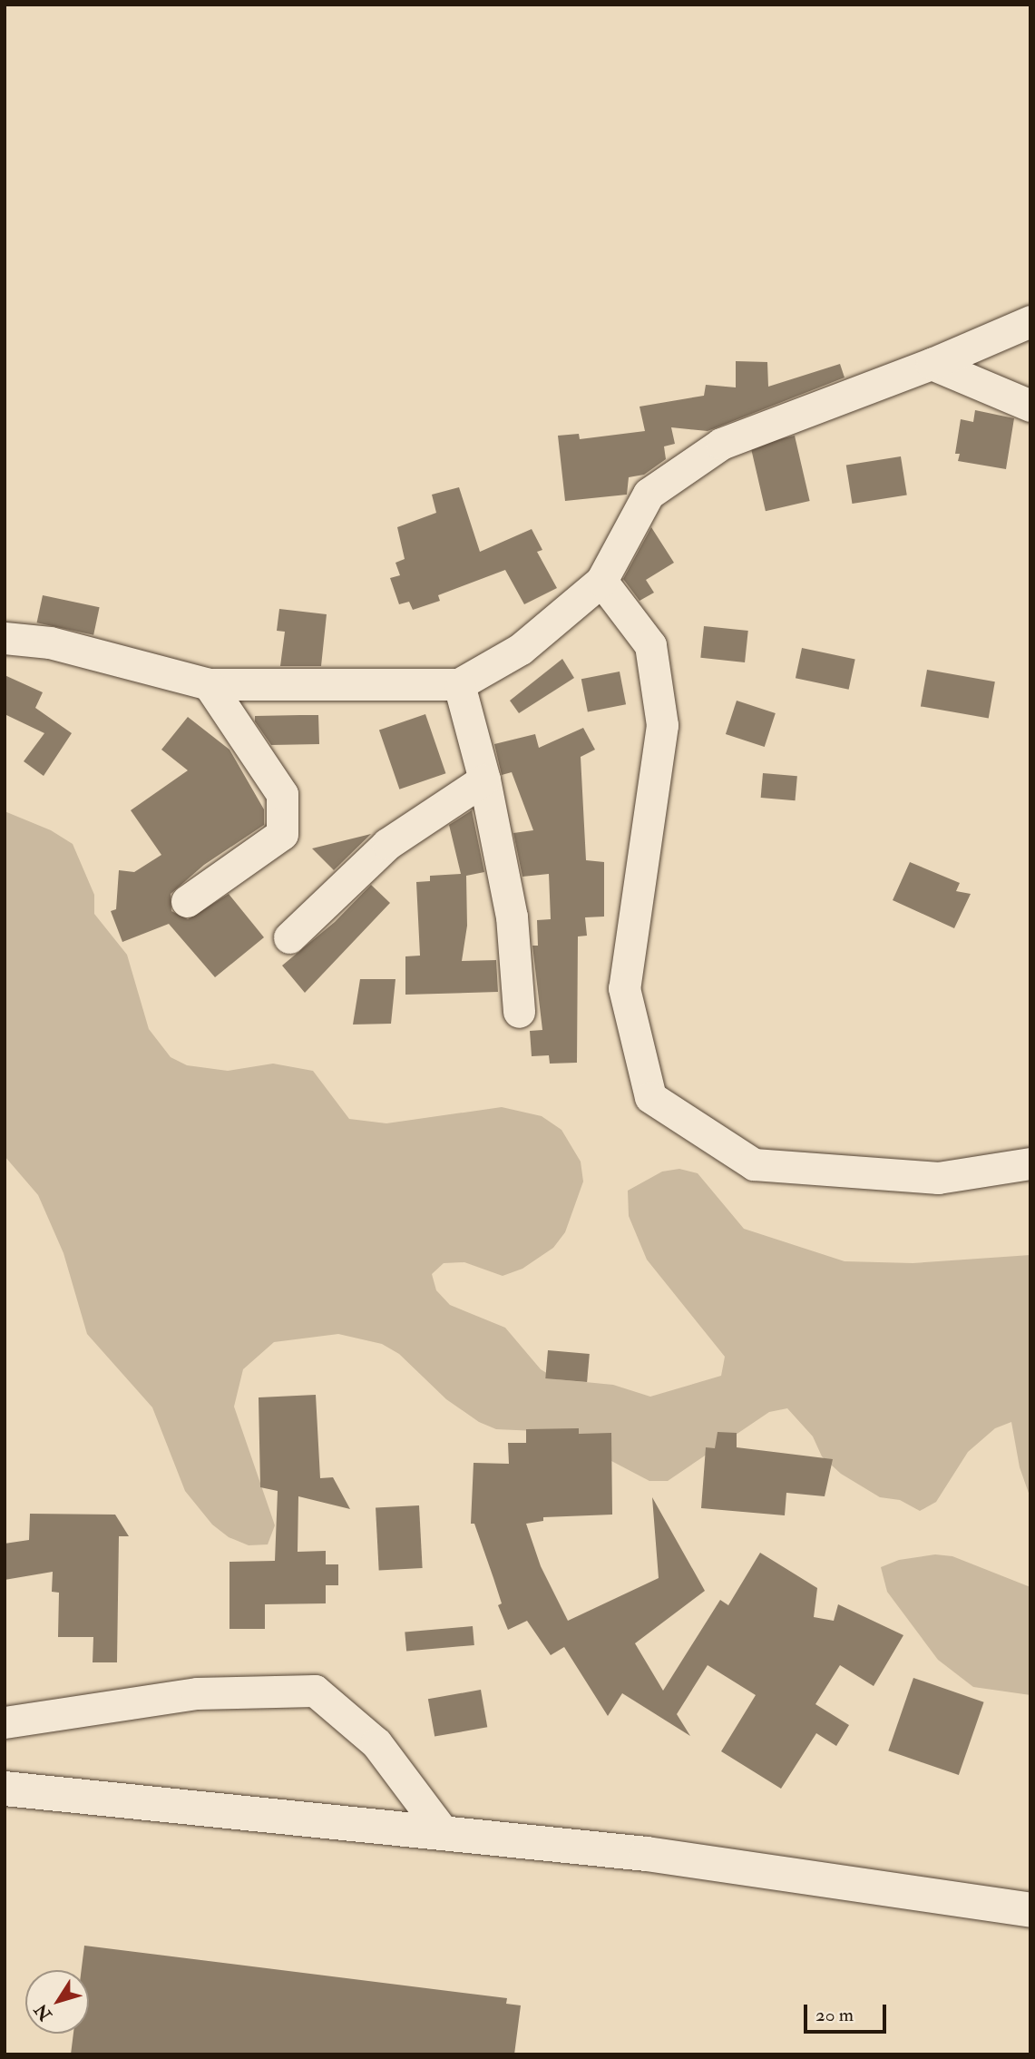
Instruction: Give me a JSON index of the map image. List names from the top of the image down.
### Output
{
  "scale_bar": "20 m",
  "north": "bottom left"
}
